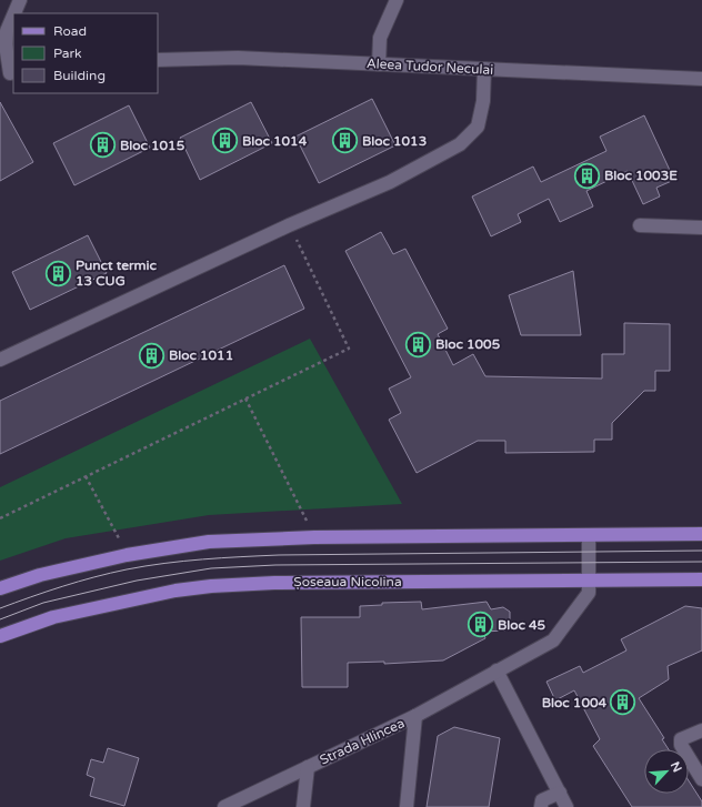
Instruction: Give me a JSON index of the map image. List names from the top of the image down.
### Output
{
  "streets": {
    "main road": ["Șoseaua Nicolina"],
    "street": ["Aleea Tudor Neculai", "Strada Hlincea"]
  },
  "crossings": [
    ["Șoseaua Nicolina", "Strada Hlincea"]
  ],
  "places": {
    "building": [
      "Bloc 1014",
      "Bloc 1013",
      "Bloc 1015",
      "Bloc 1003E",
      "Punct termic 13 CUG",
      "Bloc 1005",
      "Bloc 1011",
      "Bloc 45",
      "Bloc 1004"
    ]
  },
  "legend": ["Road", "Park", "Building"],
  "north": "top right"
}
